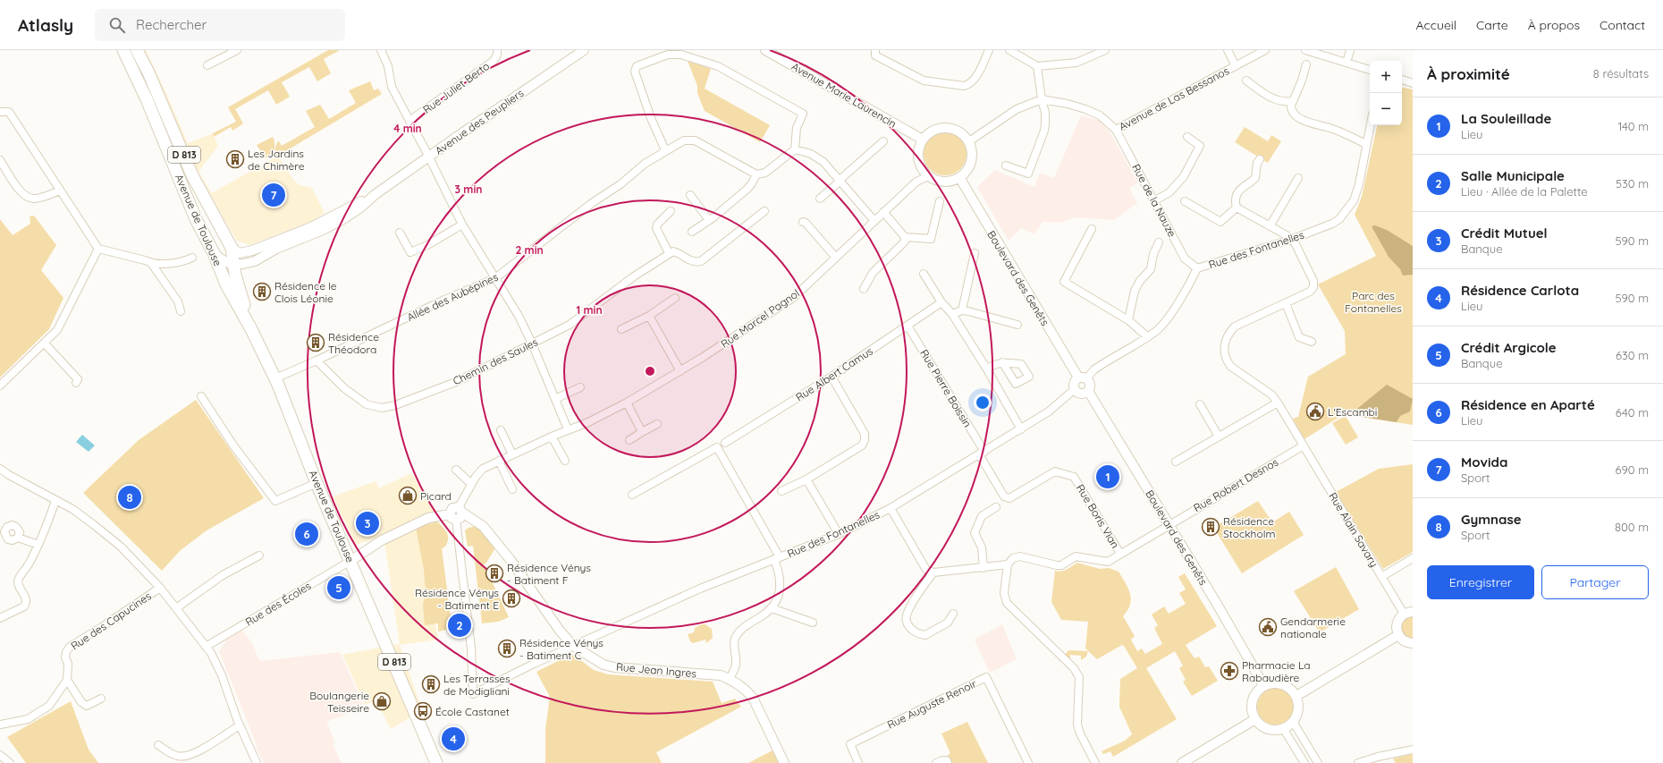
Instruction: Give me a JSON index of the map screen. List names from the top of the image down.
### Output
{
  "streets": {
    "main road": ["D 813", "Avenue de Toulouse"],
    "street": [
      "Rue Juliet Berto",
      "Avenue Marie Laurencin",
      "Avenue de Las Bessanos",
      "Avenue des Peupliers",
      "Rue de la Nauze",
      "Rue des Fontanelles",
      "Boulevard des Genêts",
      "Allée des Aubépines",
      "Rue Marcel Pagnol",
      "Chemin des Saules",
      "Rue Albert Camus",
      "Rue Pierre Boissin",
      "Rue Robert Desnos",
      "Rue Boris Vian",
      "Rue Alain Savary",
      "Rue des Écoles",
      "Rue des Capucines",
      "Rue Jean Ingres",
      "Rue Auguste Renoir"
    ]
  },
  "crossings": [
    ["Avenue Marie Laurencin", "Boulevard des Genêts"],
    ["Avenue Marie Laurencin", "Rue Marcel Pagnol"],
    ["Avenue de Las Bessanos", "Rue de la Nauze"],
    ["Avenue des Peupliers", "Avenue de Toulouse"],
    ["Rue de la Nauze", "Rue des Fontanelles"],
    ["Avenue de Toulouse", "Allée des Aubépines"],
    ["Avenue de Toulouse", "Rue des Écoles"],
    ["Rue des Fontanelles", "Boulevard des Genêts"],
    ["Rue des Fontanelles", "Rue Marcel Pagnol"],
    ["Rue des Fontanelles", "Rue Pierre Boissin"],
    ["Rue des Fontanelles", "Rue Boris Vian"],
    ["Rue des Fontanelles", "Rue Alain Savary"],
    ["Rue des Fontanelles", "Rue Jean Ingres"],
    ["Boulevard des Genêts", "Rue Marcel Pagnol"],
    ["Boulevard des Genêts", "Rue Robert Desnos"],
    ["Allée des Aubépines", "Chemin des Saules"],
    ["Rue Marcel Pagnol", "Rue Jean Ingres"],
    ["Rue Albert Camus", "Rue Pierre Boissin"],
    ["Rue Pierre Boissin", "Rue Boris Vian"],
    ["Rue Robert Desnos", "Rue Boris Vian"],
    ["Rue Robert Desnos", "Rue Alain Savary"]
  ],
  "parks": ["Parc des Fontanelles"],
  "places": {
    "building": [
      "Les Jardins de Chimère",
      "Résidence le Clois Léonie",
      "Résidence Théodora",
      "Résidence Stockholm",
      "Résidence Vénys - Batiment F",
      "Résidence Vénys - Batiment E",
      "Résidence Vénys - Batiment C",
      "Les Terrasses de Modigliani"
    ],
    "public building": ["L'Escambi", "Gendarmerie nationale"],
    "shop": ["Picard", "Boulangerie Teisseire"],
    "pharmacy": ["Pharmacie La Rabaudière"],
    "bus stop": ["École Castanet"]
  },
  "page": {
    "header": "Atlasly",
    "search": "Rechercher",
    "nav": [
      "Accueil",
      "Carte",
      "À propos",
      "Contact"
    ],
    "heading": ["À proximité", "8 résultats"],
    "map_buttons": ["+", "−"],
    "list": [
      {
        "mark": "1",
        "name": "La Souleillade",
        "note": "Lieu",
        "value": "140 m"
      },
      {
        "mark": "2",
        "name": "Salle Municipale",
        "note": "Lieu · Allée de la Palette",
        "value": "530 m"
      },
      {
        "mark": "3",
        "name": "Crédit Mutuel",
        "note": "Banque",
        "value": "590 m"
      },
      {
        "mark": "4",
        "name": "Résidence Carlota",
        "note": "Lieu",
        "value": "590 m"
      },
      {
        "mark": "5",
        "name": "Crédit Argicole",
        "note": "Banque",
        "value": "630 m"
      },
      {
        "mark": "6",
        "name": "Résidence en Aparté",
        "note": "Lieu",
        "value": "640 m"
      },
      {
        "mark": "7",
        "name": "Movida",
        "note": "Sport",
        "value": "690 m"
      },
      {
        "mark": "8",
        "name": "Gymnase",
        "note": "Sport",
        "value": "800 m"
      }
    ],
    "pins": [
      "7",
      "1",
      "8",
      "3",
      "6",
      "5",
      "2",
      "4"
    ],
    "buttons": ["Enregistrer", "Partager"]
  },
  "rings": [
    "4 min",
    "3 min",
    "2 min",
    "1 min"
  ]
}
